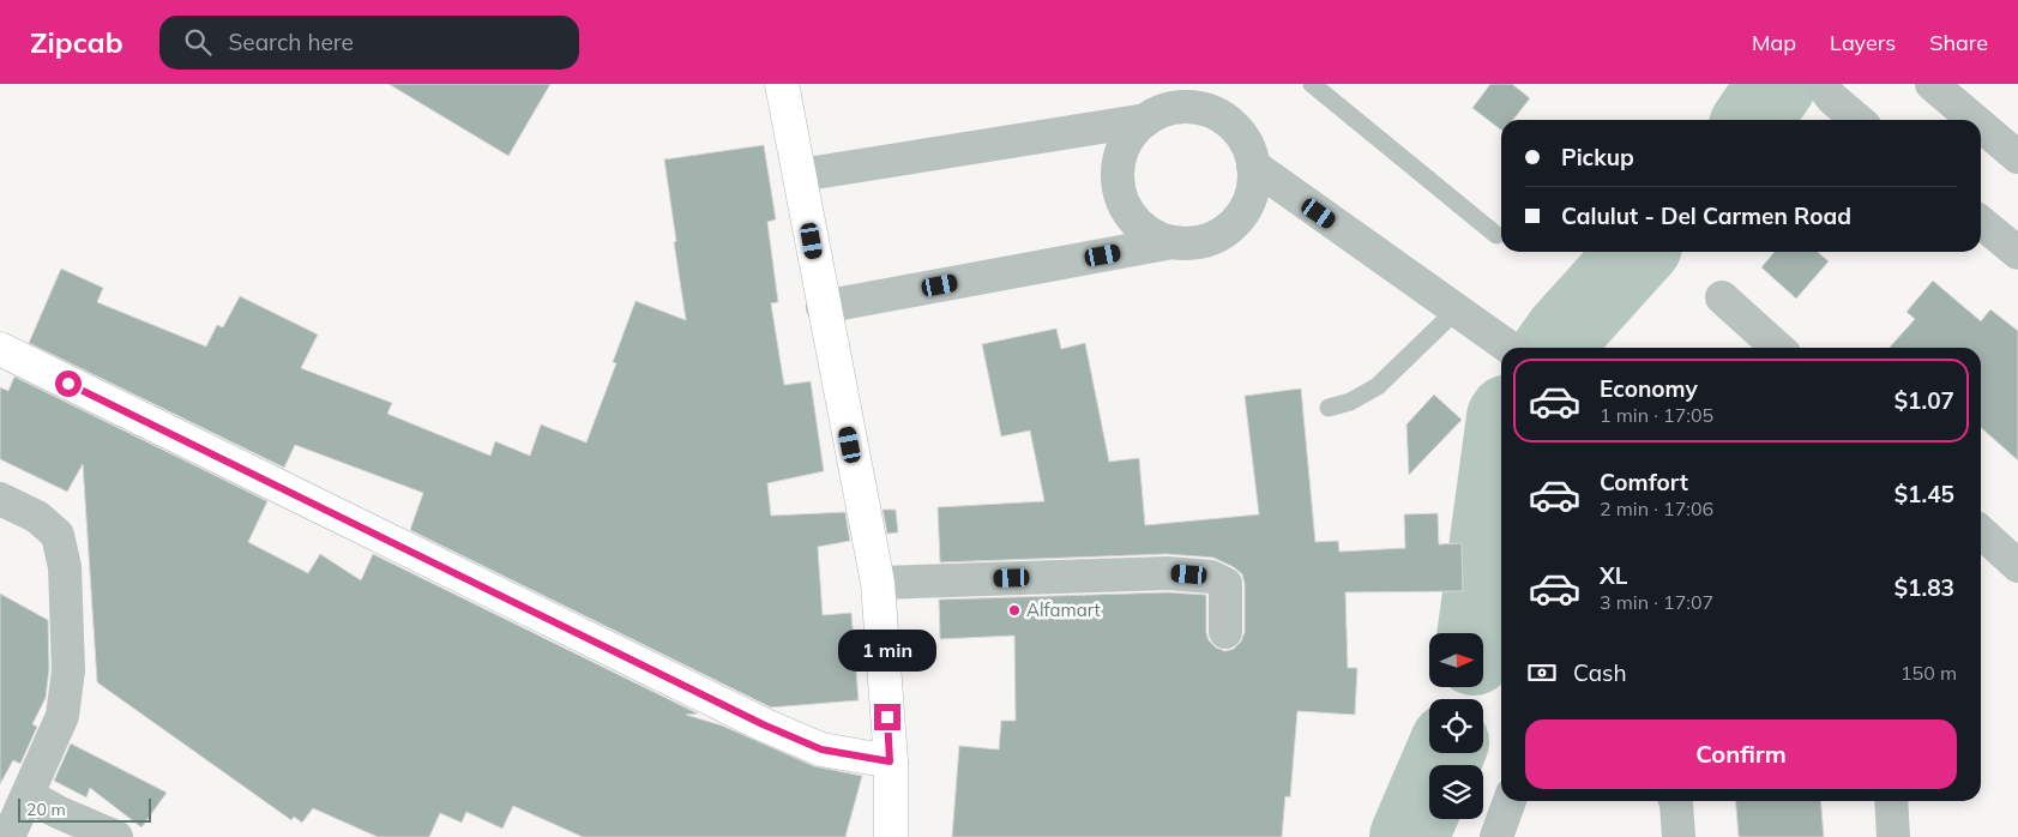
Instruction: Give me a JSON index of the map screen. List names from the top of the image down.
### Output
{
  "places": ["Alfamart"],
  "scale_bar": "20 m",
  "north": "right",
  "page": {
    "header": "Zipcab",
    "search": "Search here",
    "nav": ["Map", "Layers", "Share"],
    "banner": ["Pickup", "Calulut - Del Carmen Road"],
    "list": [
      {
        "name": "Economy",
        "note": "1 min · 17:05",
        "value": "$1.07"
      },
      {
        "name": "Comfort",
        "note": "2 min · 17:06",
        "value": "$1.45"
      },
      {
        "name": "XL",
        "note": "3 min · 17:07",
        "value": "$1.83"
      }
    ],
    "bubble": "1 min",
    "pay": ["Cash", "150 m"],
    "buttons": "Confirm",
    "scale": "20 m"
  }
}
